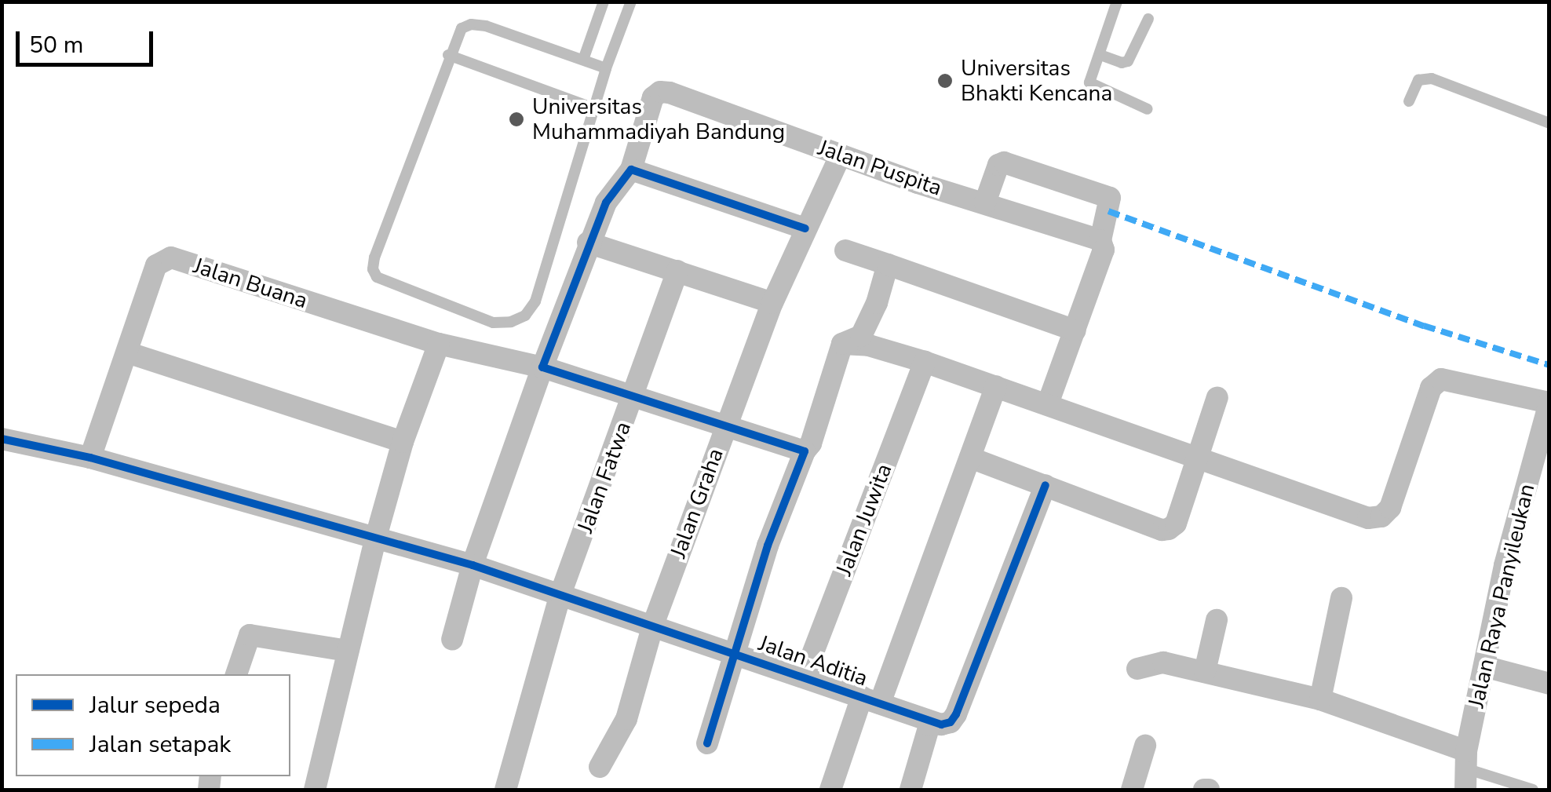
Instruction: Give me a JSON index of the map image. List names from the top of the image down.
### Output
{
  "streets": {
    "street": [
      "Jalan Puspita",
      "Jalan Buana",
      "Jalan Fatwa",
      "Jalan Graha",
      "Jalan Juwita",
      "Jalan Raya Panyileukan",
      "Jalan Aditia"
    ]
  },
  "crossings": [
    ["Jalan Puspita", "Jalan Graha"],
    ["Jalan Buana", "Jalan Fatwa"],
    ["Jalan Buana", "Jalan Graha"],
    ["Jalan Buana", "Jalan Aditia"],
    ["Jalan Fatwa", "Jalan Aditia"],
    ["Jalan Graha", "Jalan Aditia"],
    ["Jalan Juwita", "Jalan Aditia"]
  ],
  "places": ["Universitas Bhakti Kencana", "Universitas Muhammadiyah Bandung"],
  "legend": ["Jalur sepeda", "Jalan setapak"],
  "scale_bar": "50 m"
}
